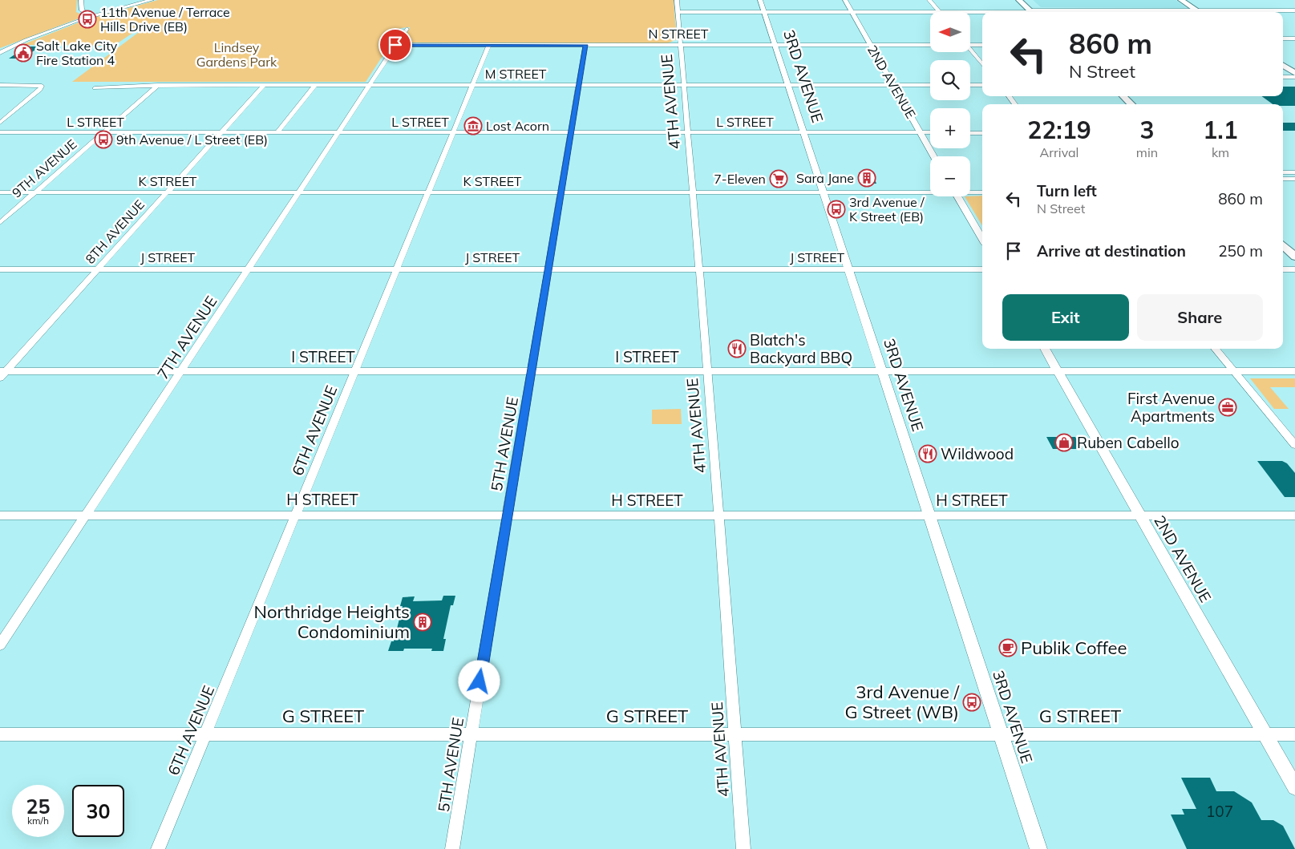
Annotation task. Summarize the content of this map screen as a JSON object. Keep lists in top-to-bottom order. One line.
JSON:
{"streets":{"street":["N STREET","M STREET","3RD AVENUE","2ND AVENUE","4TH AVENUE","L STREET","9TH AVENUE","K STREET","8TH AVENUE","J STREET","7TH AVENUE","I STREET","6TH AVENUE","5TH AVENUE","H STREET","G STREET"]},"crossings":[["N STREET","3RD AVENUE"],["N STREET","2ND AVENUE"],["N STREET","4TH AVENUE"],["N STREET","7TH AVENUE"],["N STREET","6TH AVENUE"],["N STREET","5TH AVENUE"],["M STREET","3RD AVENUE"],["M STREET","2ND AVENUE"],["M STREET","4TH AVENUE"],["M STREET","9TH AVENUE"],["M STREET","8TH AVENUE"],["M STREET","7TH AVENUE"],["M STREET","6TH AVENUE"],["M STREET","5TH AVENUE"],["3RD AVENUE","L STREET"],["3RD AVENUE","K STREET"],["3RD AVENUE","J STREET"],["3RD AVENUE","I STREET"],["3RD AVENUE","H STREET"],["3RD AVENUE","G STREET"],["2ND AVENUE","L STREET"],["2ND AVENUE","I STREET"],["2ND AVENUE","H STREET"],["2ND AVENUE","G STREET"],["4TH AVENUE","L STREET"],["4TH AVENUE","K STREET"],["4TH AVENUE","J STREET"],["4TH AVENUE","I STREET"],["4TH AVENUE","H STREET"],["4TH AVENUE","G STREET"],["L STREET","9TH AVENUE"],["L STREET","8TH AVENUE"],["L STREET","7TH AVENUE"],["L STREET","6TH AVENUE"],["L STREET","5TH AVENUE"],["9TH AVENUE","K STREET"],["K STREET","8TH AVENUE"],["K STREET","7TH AVENUE"],["K STREET","6TH AVENUE"],["K STREET","5TH AVENUE"],["8TH AVENUE","J STREET"],["8TH AVENUE","I STREET"],["J STREET","7TH AVENUE"],["J STREET","6TH AVENUE"],["J STREET","5TH AVENUE"],["7TH AVENUE","I STREET"],["7TH AVENUE","H STREET"],["I STREET","6TH AVENUE"],["I STREET","5TH AVENUE"],["6TH AVENUE","H STREET"],["6TH AVENUE","G STREET"],["5TH AVENUE","H STREET"],["5TH AVENUE","G STREET"]],"parks":["Lindsey Gardens Park"],"places":{"bus stop":["11th Avenue / Terrace Hills Drive (EB)","9th Avenue / L Street (EB)","3rd Avenue / K Street (EB)","3rd Avenue / G Street (WB)"],"public building":["Salt Lake City Fire Station 4"],"museum":["Lost Acorn"],"building":["Sara Jane","Northridge Heights Condominium"],"supermarket":["7-Eleven"],"restaurant":["Blatch's Backyard BBQ","Wildwood"],"office":["First Avenue Apartments"],"shop":["Ruben Cabello"],"cafe":["Publik Coffee"]},"house_numbers":["107"],"north":"left","page":{"map_buttons":["+","−"],"turn":["860 m","N Street"],"eta":["22:19","Arrival","3","min","1.1","km"],"list":[{"name":"Turn left","note":"N Street","value":"860 m"},{"name":"Arrive at destination","value":"250 m"}],"buttons":["Exit","Share"],"speed":"25 km/h","limit":"30"}}
